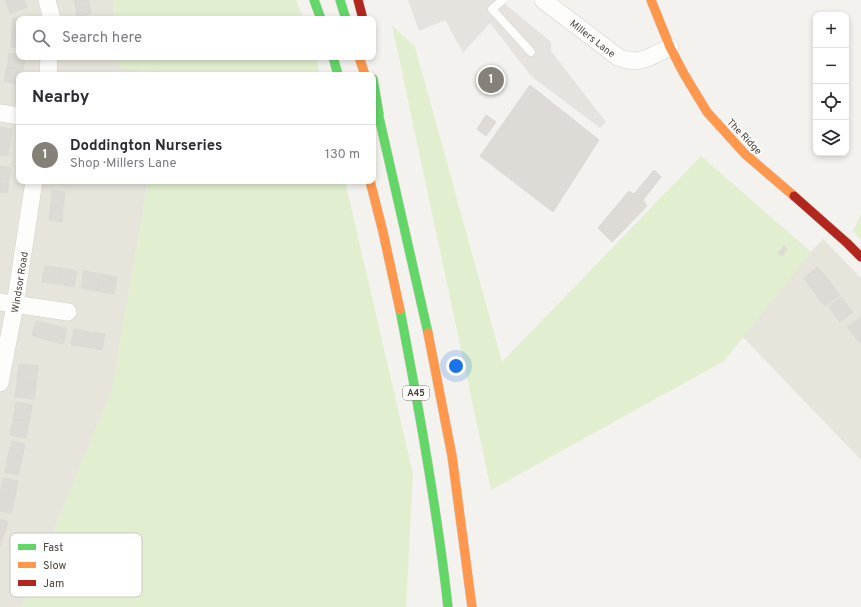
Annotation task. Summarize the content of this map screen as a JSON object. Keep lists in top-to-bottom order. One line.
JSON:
{"streets":{"main road":["The Ridge","A45"],"street":["Millers Lane","Windsor Road"]},"crossings":[["Millers Lane","The Ridge"]],"legend":["Fast","Slow","Jam"],"page":{"map_buttons":["+","−"],"search":"Search here","pins":"1","heading":"Nearby","list":[{"mark":"1","name":"Doddington Nurseries","note":"Shop · Millers Lane","value":"130 m"}]}}
